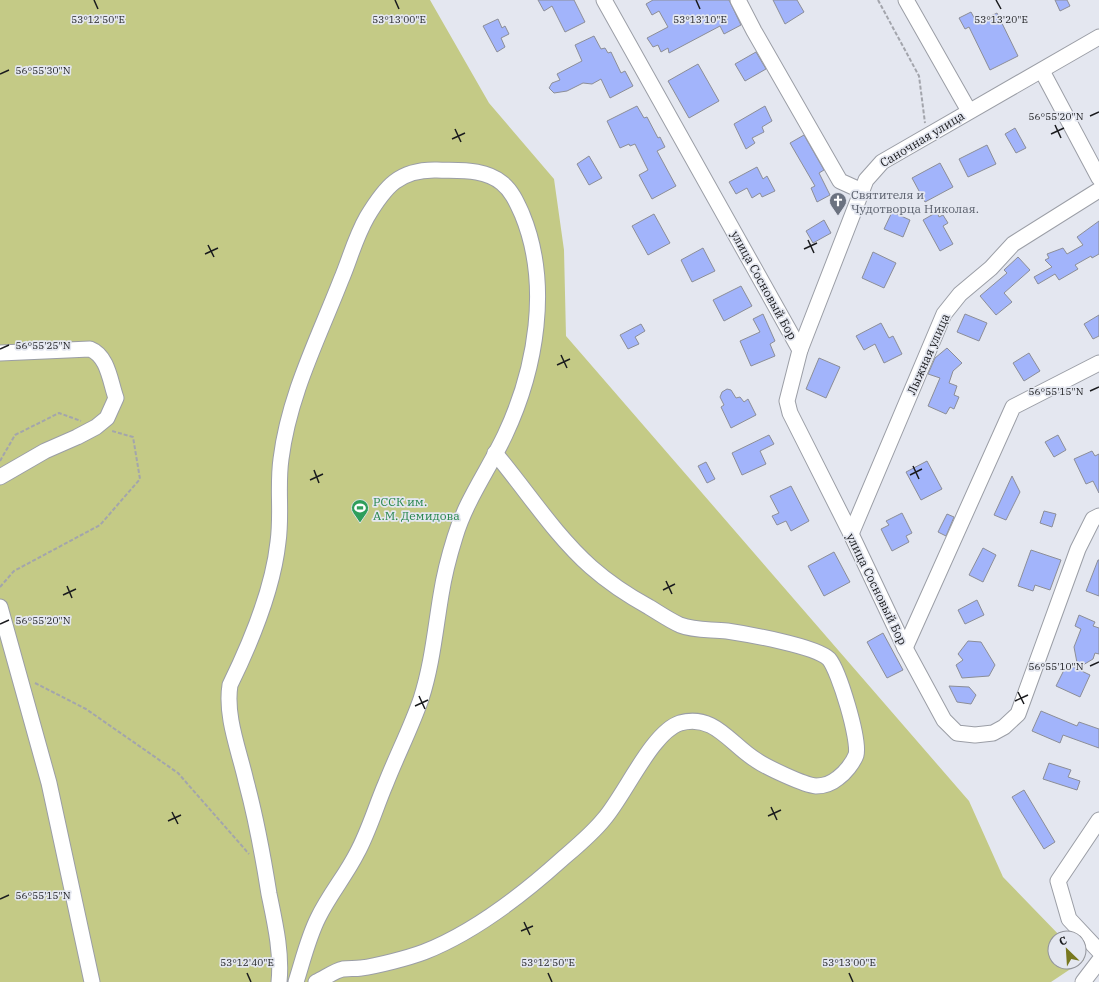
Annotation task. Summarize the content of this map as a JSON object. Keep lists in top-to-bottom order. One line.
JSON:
{"streets":{"street":["Саночная улица","улица Сосновый Бор","Лыжная улица"]},"crossings":[["Саночная улица","улица Сосновый Бор"],["улица Сосновый Бор","Лыжная улица"]],"places":{"church":["Святителя и Чудотворца Николая."],"sports":["РССК им. А.М. Демидова"]},"north":"top left","coordinates":["53°12'50\"E","53°13'00\"E","53°13'20\"E","53°13'10\"E","56°55'30\"N","56°55'20\"N","56°55'25\"N","56°55'15\"N","56°55'10\"N","53°12'40\"E"]}
